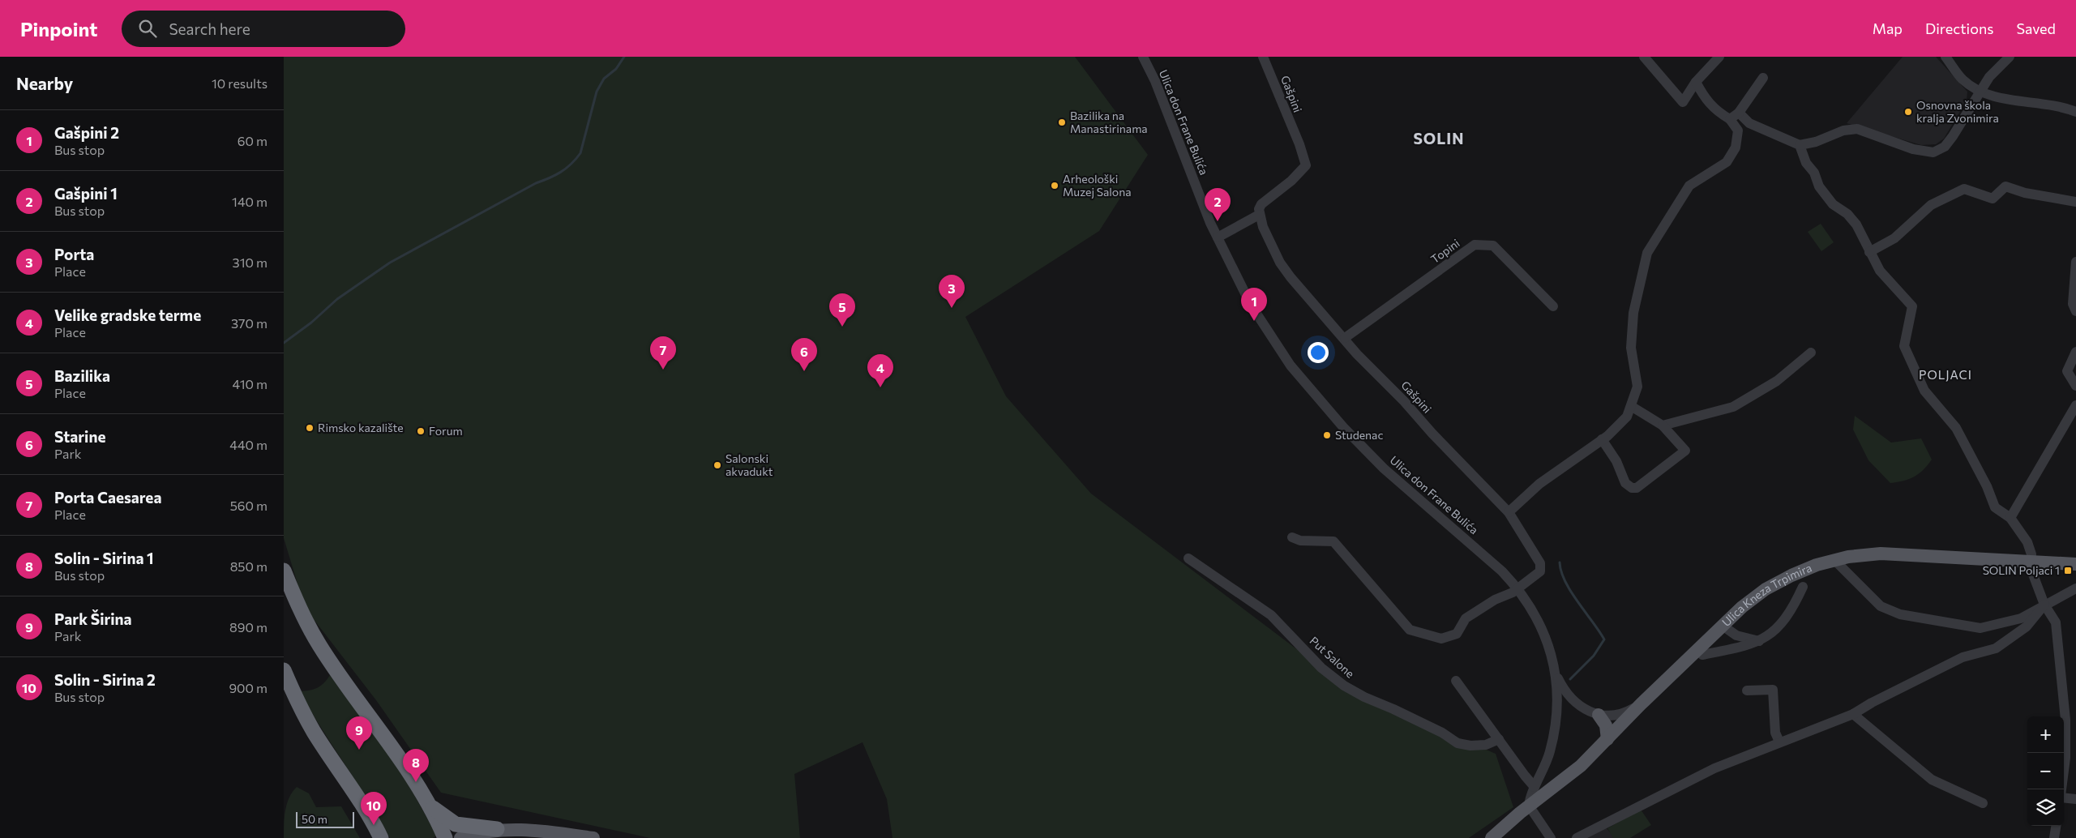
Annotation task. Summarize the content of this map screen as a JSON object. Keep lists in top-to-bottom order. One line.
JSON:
{"streets":{"main road":["Ulica Kneza Trpimira"],"street":["Gašpini","Ulica don Frane Bulića","Topini","Put Salone"]},"crossings":[["Gašpini","Ulica don Frane Bulića"],["Gašpini","Topini"],["Ulica don Frane Bulića","Ulica Kneza Trpimira"]],"districts":["SOLIN","POLJACI"],"places":{"other":["Osnovna škola kralja Zvonimira","Bazilika na Manastirinama","Arheološki Muzej Salona","Rimsko kazalište","Forum","Studenac","Salonski akvadukt"],"transit":["SOLIN Poljaci 1"]},"scale_bar":"50 m","page":{"header":"Pinpoint","search":"Search here","nav":["Map","Directions","Saved"],"heading":["Nearby","10 results"],"list":[{"mark":"1","name":"Gašpini 2","note":"Bus stop","value":"60 m"},{"mark":"2","name":"Gašpini 1","note":"Bus stop","value":"140 m"},{"mark":"3","name":"Porta","note":"Place","value":"310 m"},{"mark":"4","name":"Velike gradske terme","note":"Place","value":"370 m"},{"mark":"5","name":"Bazilika","note":"Place","value":"410 m"},{"mark":"6","name":"Starine","note":"Park","value":"440 m"},{"mark":"7","name":"Porta Caesarea","note":"Place","value":"560 m"},{"mark":"8","name":"Solin - Sirina 1","note":"Bus stop","value":"850 m"},{"mark":"9","name":"Park Širina","note":"Park","value":"890 m"},{"mark":"10","name":"Solin - Sirina 2","note":"Bus stop","value":"900 m"}],"pins":["2","3","1","5","7","6","4","9","8","10"],"map_buttons":["+","−"],"scale":"50 m"}}
